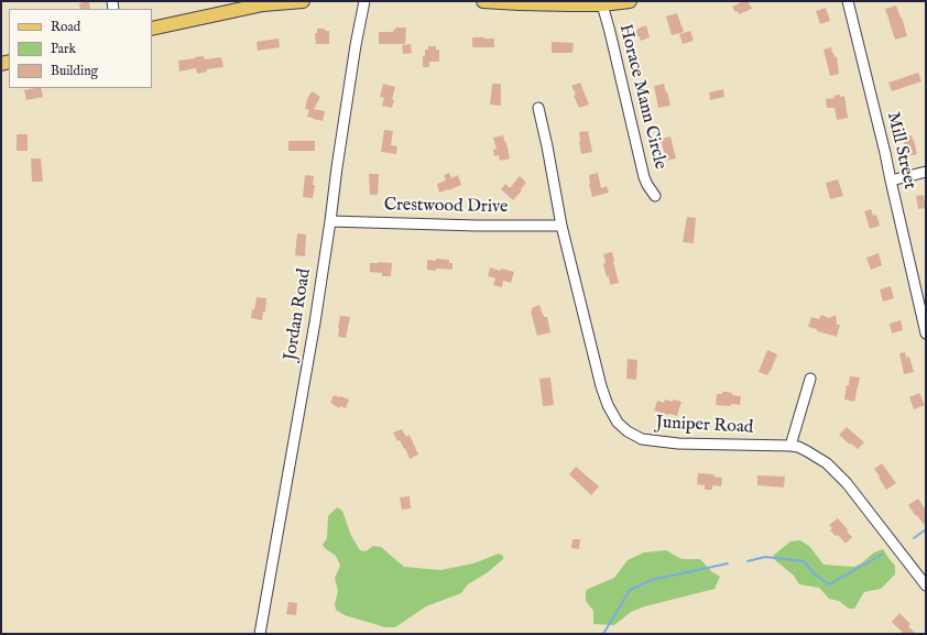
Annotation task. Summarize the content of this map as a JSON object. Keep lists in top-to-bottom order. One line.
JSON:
{"streets":{"street":["Horace Mann Circle","Mill Street","Crestwood Drive","Jordan Road","Juniper Road"]},"crossings":[["Crestwood Drive","Jordan Road"],["Crestwood Drive","Juniper Road"]],"legend":["Road","Park","Building"]}
